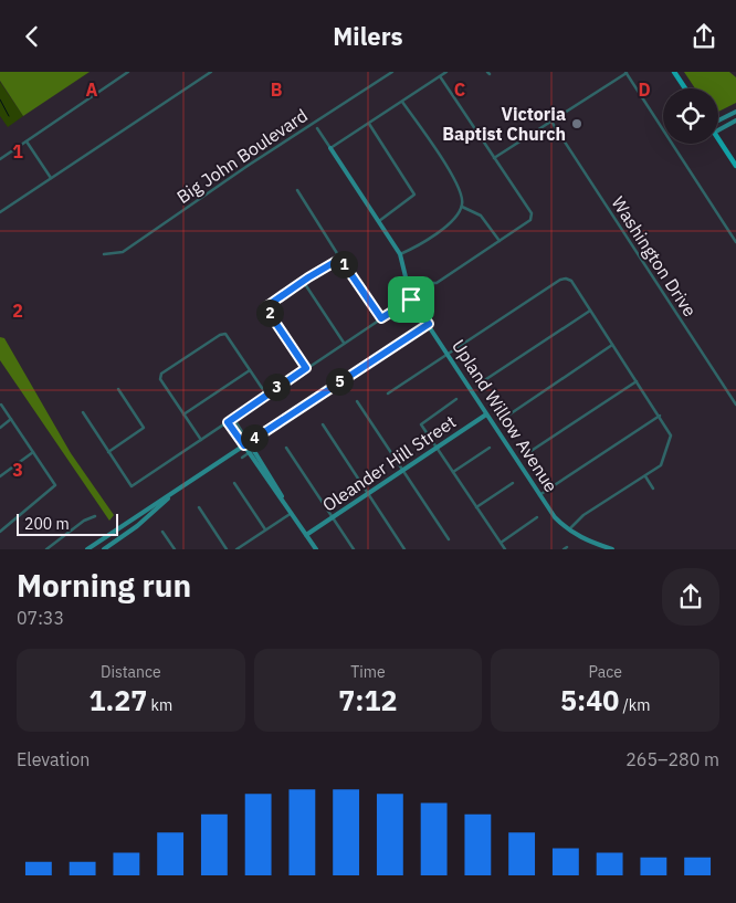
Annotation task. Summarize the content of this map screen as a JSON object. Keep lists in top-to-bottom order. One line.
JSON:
{"streets":{"street":["Big John Boulevard","Washington Drive","Upland Willow Avenue","Oleander Hill Street"]},"crossings":[["Upland Willow Avenue","Oleander Hill Street"]],"places":["Victoria Baptist Church"],"scale_bar":"200 m","page":{"header":"Milers","pins":["1","2","5","3","4"],"scale":"200 m","heading":["Morning run","07:33"],"stats":[["Distance","1.27 km"],["Time","7:12"],["Pace","5:40 /km"]],"chart":["Elevation","265–280 m"]},"grid":{"columns":["A","B","C","D"],"rows":["1","2","3"]}}
